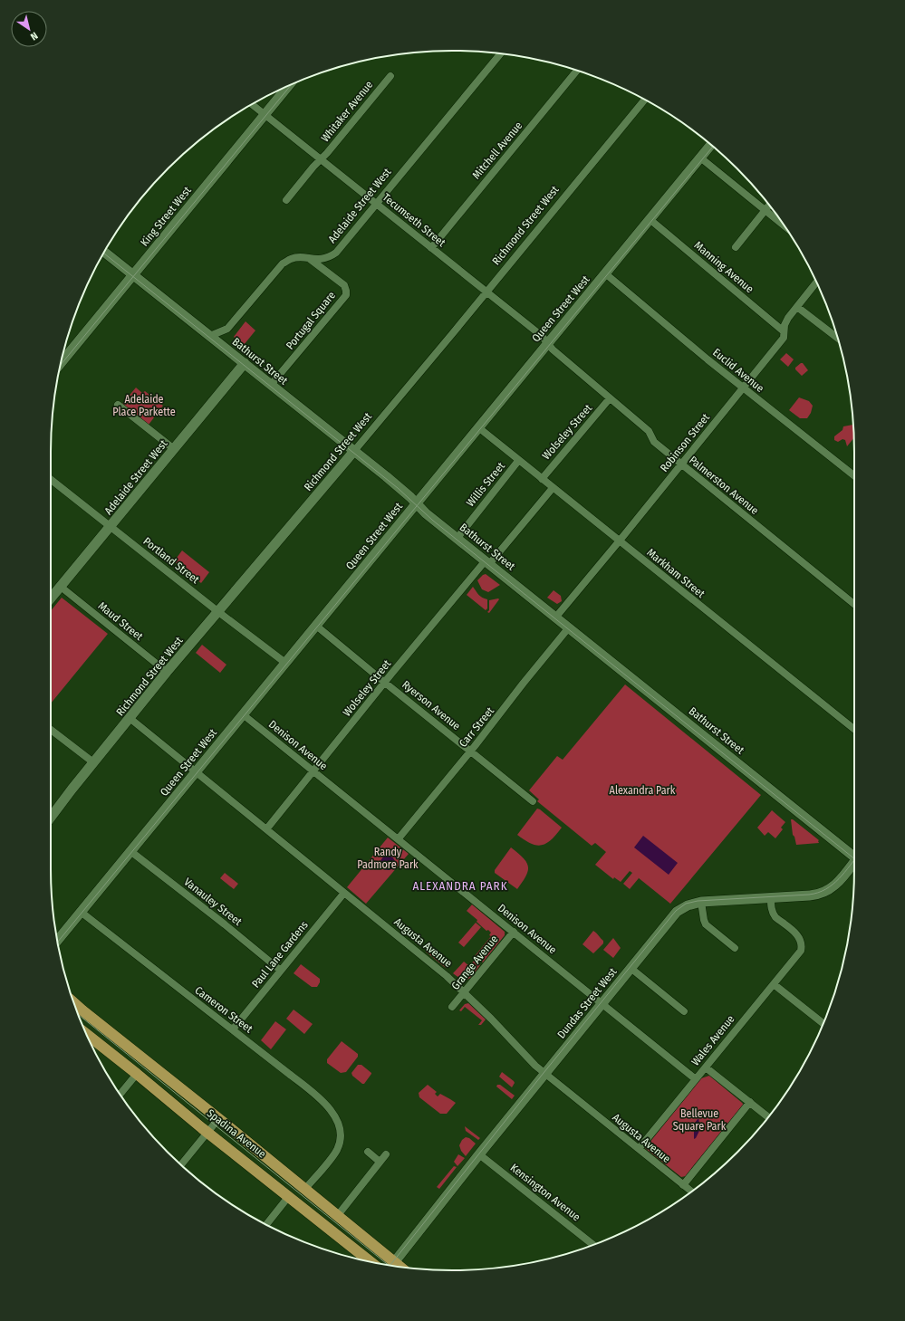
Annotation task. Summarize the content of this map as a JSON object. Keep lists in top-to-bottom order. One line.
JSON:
{"streets":{"main road":["Adelaide Street West","King Street West","Richmond Street West","Queen Street West","Bathurst Street","Dundas Street West","Spadina Avenue"],"street":["Whitaker Avenue","Mitchell Avenue","Tecumseth Street","Manning Avenue","Portugal Square","Euclid Avenue","Wolseley Street","Robinson Street","Willis Street","Palmerston Avenue","Portland Street","Markham Street","Maud Street","Ryerson Avenue","Carr Street","Denison Avenue","Vanauley Street","Augusta Avenue","Paul Lane Gardens","Grange Avenue","Cameron Street","Wales Avenue","Kensington Avenue"]},"crossings":[["Whitaker Avenue","Tecumseth Street"],["Mitchell Avenue","Tecumseth Street"],["Adelaide Street West","Tecumseth Street"],["Adelaide Street West","Portugal Square"],["Adelaide Street West","Bathurst Street"],["Adelaide Street West","Portland Street"],["Adelaide Street West","Maud Street"],["King Street West","Tecumseth Street"],["King Street West","Bathurst Street"],["Tecumseth Street","Richmond Street West"],["Tecumseth Street","Queen Street West"],["Tecumseth Street","Palmerston Avenue"],["Richmond Street West","Bathurst Street"],["Richmond Street West","Portland Street"],["Richmond Street West","Maud Street"],["Richmond Street West","Augusta Avenue"],["Manning Avenue","Queen Street West"],["Manning Avenue","Robinson Street"],["Queen Street West","Bathurst Street"],["Queen Street West","Euclid Avenue"],["Queen Street West","Palmerston Avenue"],["Queen Street West","Portland Street"],["Queen Street West","Markham Street"],["Queen Street West","Ryerson Avenue"],["Queen Street West","Denison Avenue"],["Queen Street West","Vanauley Street"],["Queen Street West","Augusta Avenue"],["Queen Street West","Cameron Street"],["Portugal Square","Bathurst Street"],["Bathurst Street","Wolseley Street"],["Bathurst Street","Robinson Street"],["Bathurst Street","Willis Street"],["Bathurst Street","Carr Street"],["Euclid Avenue","Robinson Street"],["Wolseley Street","Palmerston Avenue"],["Wolseley Street","Markham Street"],["Wolseley Street","Ryerson Avenue"],["Wolseley Street","Denison Avenue"],["Wolseley Street","Augusta Avenue"],["Robinson Street","Palmerston Avenue"],["Robinson Street","Markham Street"],["Willis Street","Markham Street"],["Ryerson Avenue","Carr Street"],["Carr Street","Denison Avenue"],["Denison Avenue","Grange Avenue"],["Denison Avenue","Dundas Street West"],["Denison Avenue","Wales Avenue"],["Vanauley Street","Paul Lane Gardens"],["Augusta Avenue","Paul Lane Gardens"],["Augusta Avenue","Grange Avenue"],["Augusta Avenue","Dundas Street West"],["Augusta Avenue","Wales Avenue"],["Paul Lane Gardens","Cameron Street"],["Dundas Street West","Wales Avenue"],["Dundas Street West","Kensington Avenue"],["Cameron Street","Spadina Avenue"]],"districts":["ALEXANDRA PARK"],"parks":["Adelaide Place Parkette","Alexandra Park","Randy Padmore Park","Bellevue Square Park"],"north":"bottom right"}
